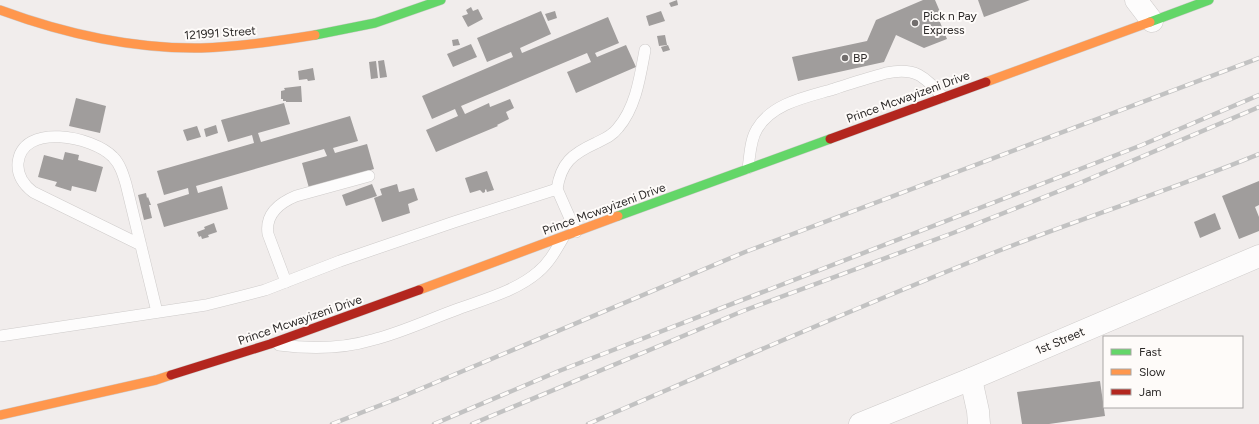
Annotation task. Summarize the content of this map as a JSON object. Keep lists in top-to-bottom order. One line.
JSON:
{"streets":{"street":["121991 Street","Prince Mcwayizeni Drive","1st Street"]},"places":["Pick n Pay Express","BP"],"legend":["Fast","Slow","Jam"]}
